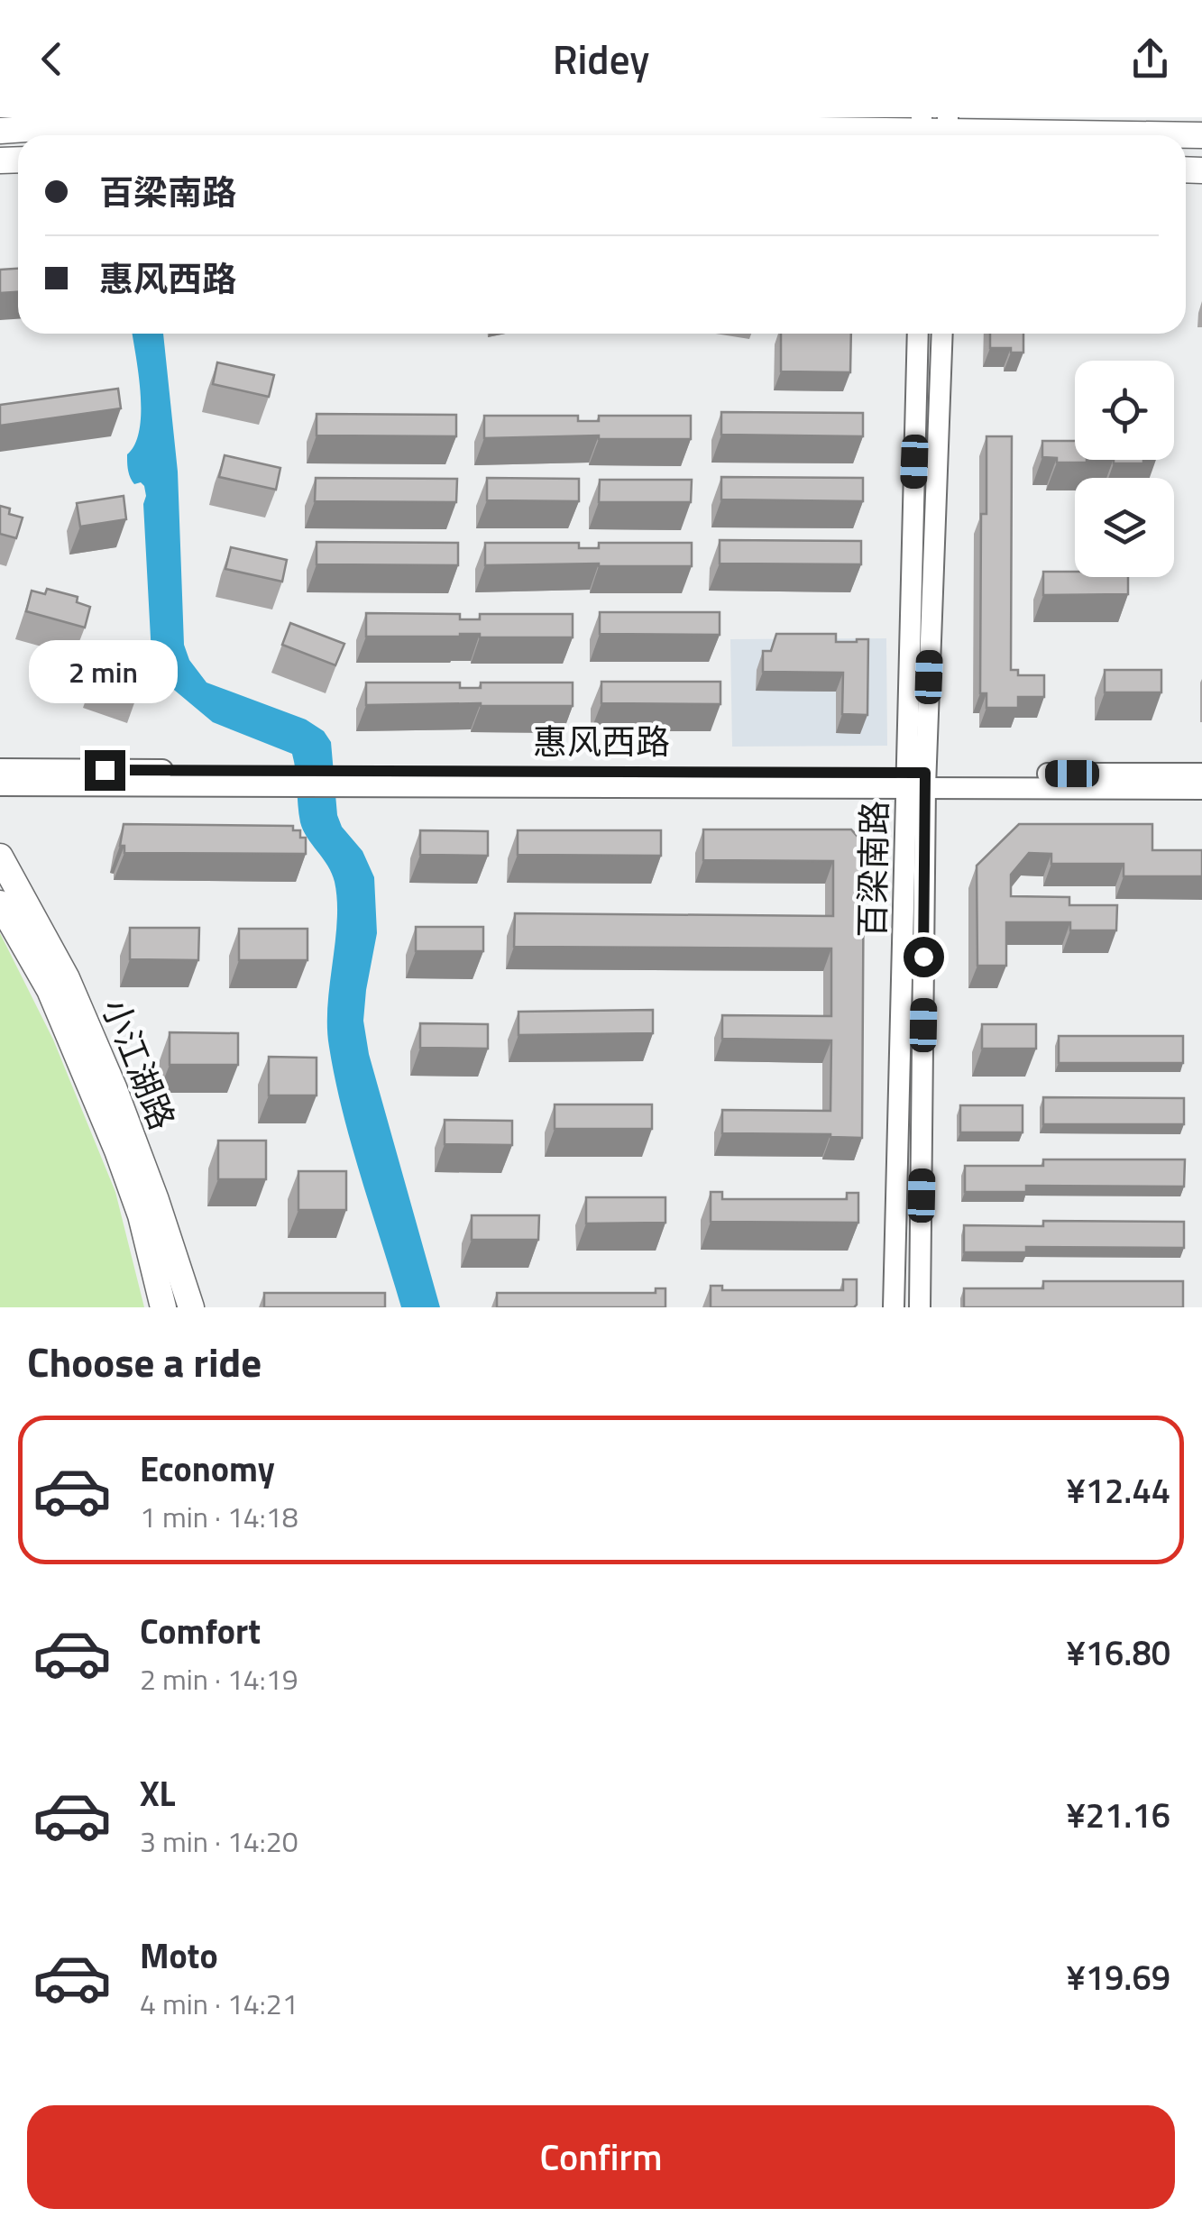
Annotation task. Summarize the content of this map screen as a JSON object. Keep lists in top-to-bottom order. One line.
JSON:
{"streets":{"main road":["小江湖路"],"street":["惠风西路","百梁南路"]},"crossings":[["惠风西路","百梁南路"]],"page":{"header":"Ridey","banner":["百梁南路","惠风西路"],"bubble":"2 min","heading":"Choose a ride","list":[{"name":"Economy","note":"1 min · 14:18","value":"¥12.44"},{"name":"Comfort","note":"2 min · 14:19","value":"¥16.80"},{"name":"XL","note":"3 min · 14:20","value":"¥21.16"},{"name":"Moto","note":"4 min · 14:21","value":"¥19.69"}],"buttons":"Confirm"}}
